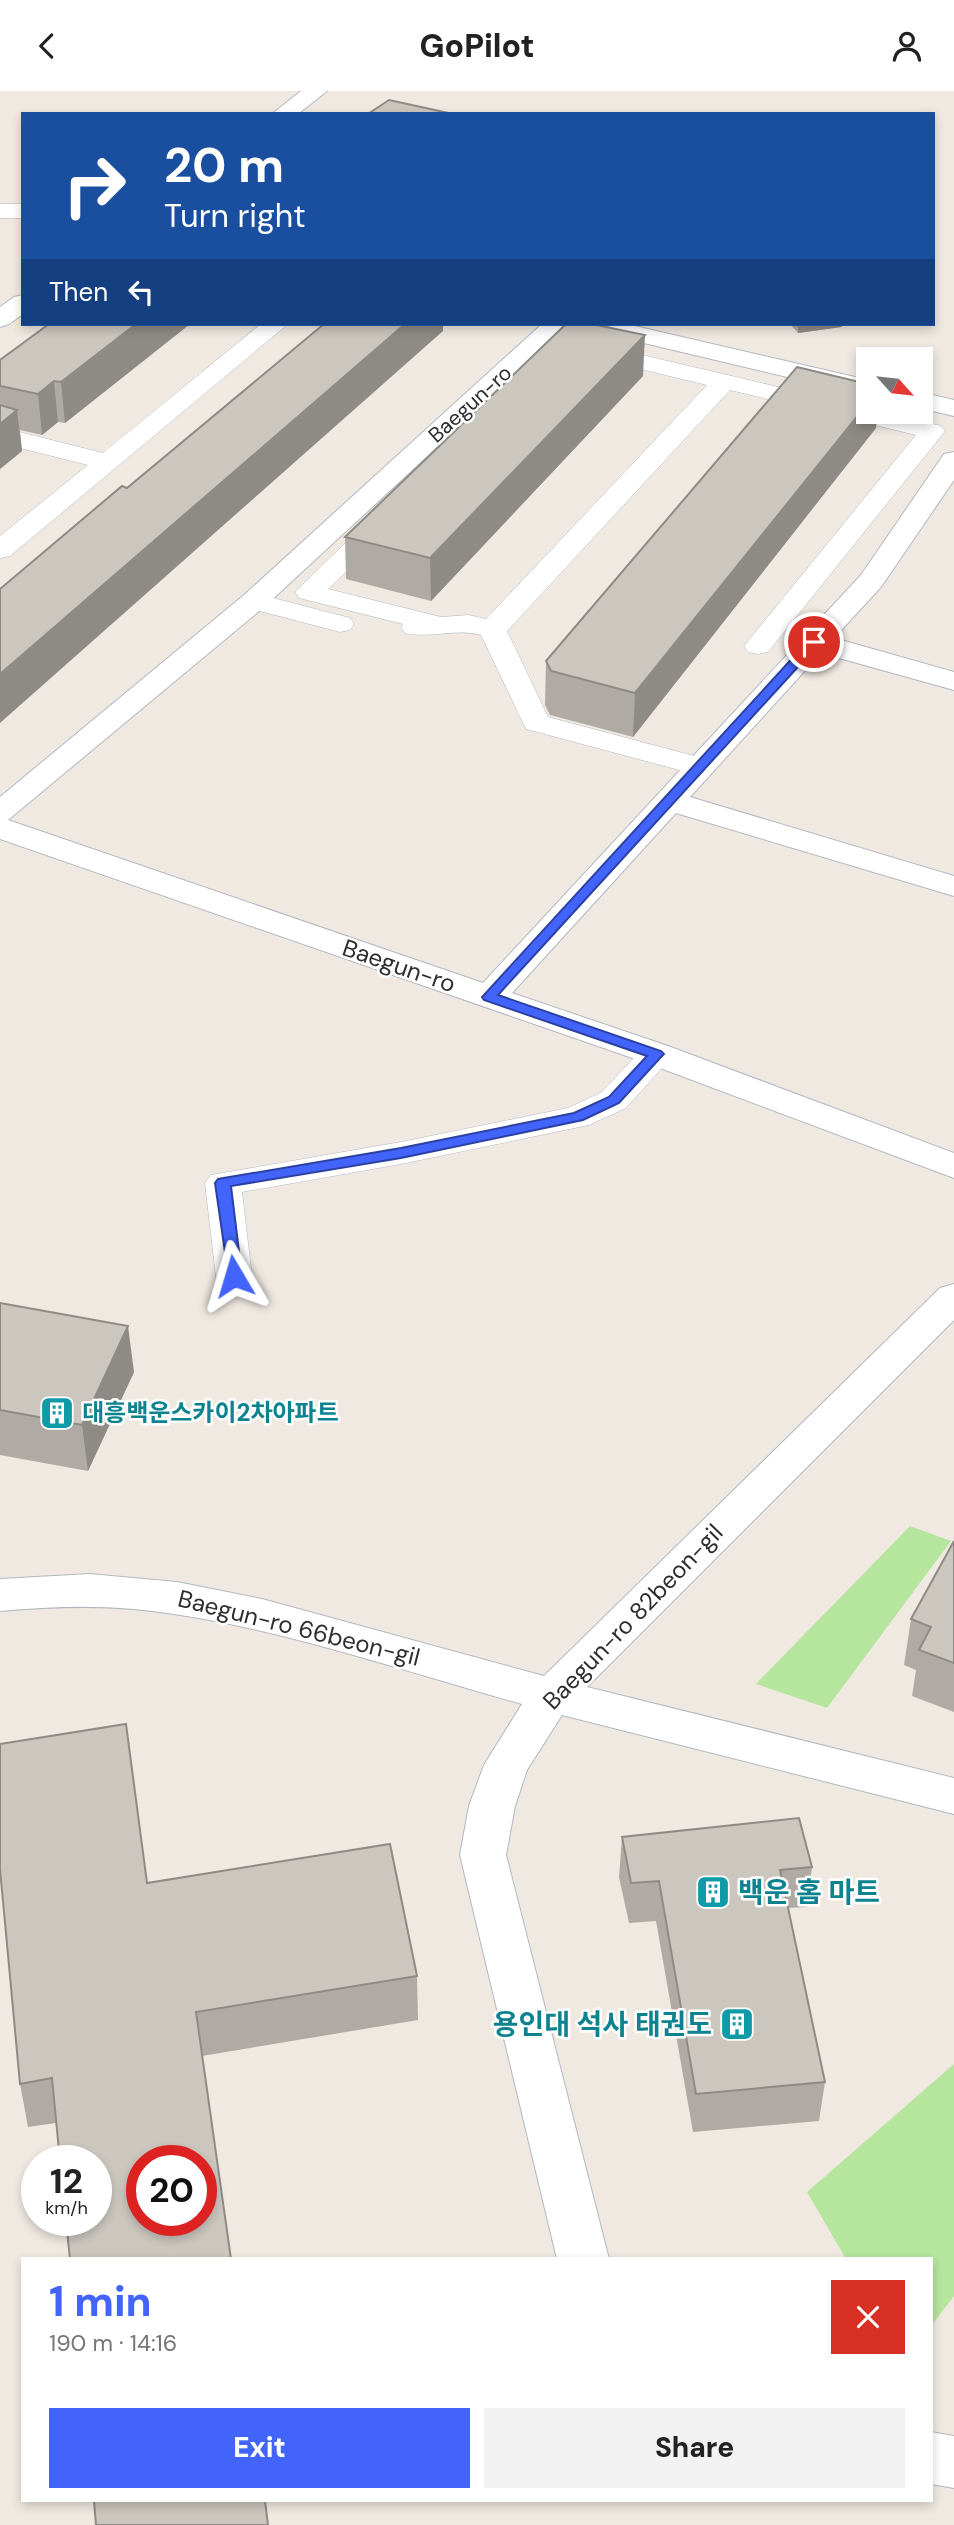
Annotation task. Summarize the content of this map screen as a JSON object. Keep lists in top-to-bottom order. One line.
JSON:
{"streets":{"street":["Baegun-ro","Baegun-ro 82beon-gil","Baegun-ro 66beon-gil"]},"crossings":[["Baegun-ro 82beon-gil","Baegun-ro 66beon-gil"]],"places":{"building":["대흥백운스카이2차아파트","백운 홈 마트","용인대 석사 태권도"]},"north":"bottom right","page":{"header":"GoPilot","turn":["20 m","Turn right"],"then":"Then","speed":"12 km/h","limit":"20","heading":["1 min","190 m · 14:16"],"buttons":["Exit","Share"]}}
